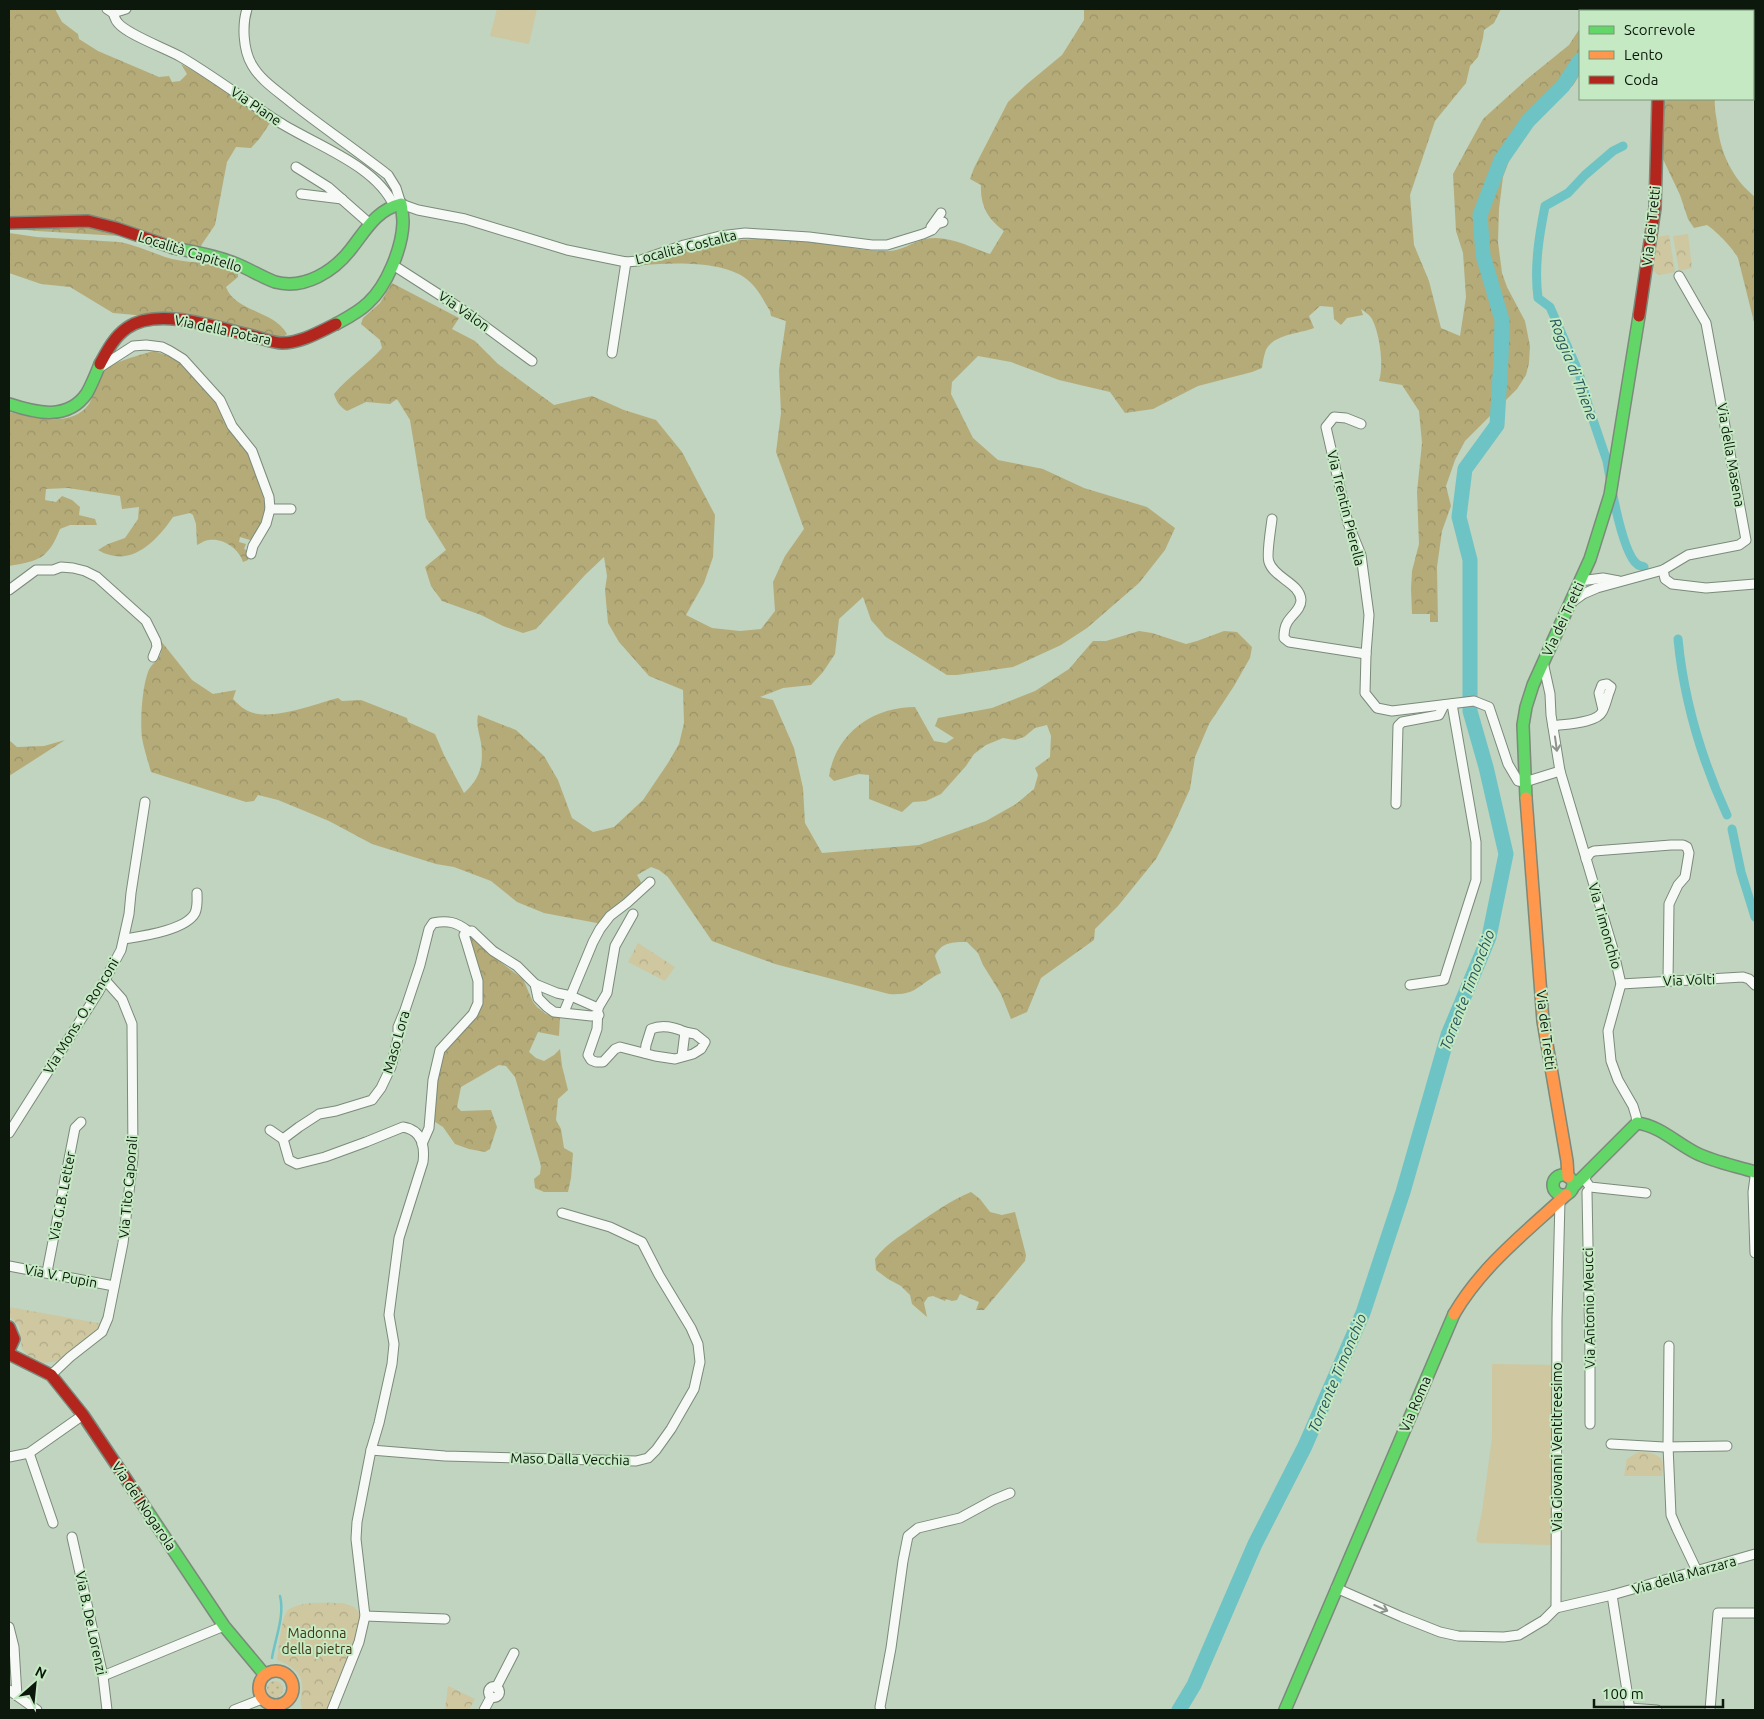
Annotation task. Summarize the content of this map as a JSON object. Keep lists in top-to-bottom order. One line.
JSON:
{"streets":{"street":["Via Piane","Via dei Tretti","Località Costalta","Località Capitello","Via Valon","Via della Potara","Via della Masena","Via Trentin Pierella","Via Timonchio","Via Volti","Via Mons. O. Ronconi","Maso Lora","Via Tito Caporali","Via G.B. Letter","Via V. Pupin","Via Antonio Meucci","Via Roma","Via Giovanni Ventitreesimo","Maso Dalla Vecchia","Via dei Nogarola","Via della Marzara","Via B. De Lorenzi"]},"crossings":[["Via Piane","Località Costalta"],["Via Piane","Località Capitello"],["Via Piane","Via Valon"],["Via Piane","Via della Potara"],["Via dei Tretti","Via della Masena"],["Via dei Tretti","Via Trentin Pierella"],["Via dei Tretti","Via Timonchio"],["Via dei Tretti","Via Roma"],["Via dei Tretti","Via Giovanni Ventitreesimo"],["Località Costalta","Località Capitello"],["Via Valon","Via della Potara"],["Via Timonchio","Via Volti"],["Via Timonchio","Via Roma"],["Via Mons. O. Ronconi","Via Tito Caporali"],["Via Tito Caporali","Via V. Pupin"],["Via Tito Caporali","Via dei Nogarola"],["Via G.B. Letter","Via V. Pupin"],["Via Roma","Via Giovanni Ventitreesimo"]],"water":["Roggia di Thiene","Torrente Timonchio"],"parks":["Madonna della pietra"],"legend":["Scorrevole","Lento","Coda"],"scale_bar":"100 m","north":"top right"}
